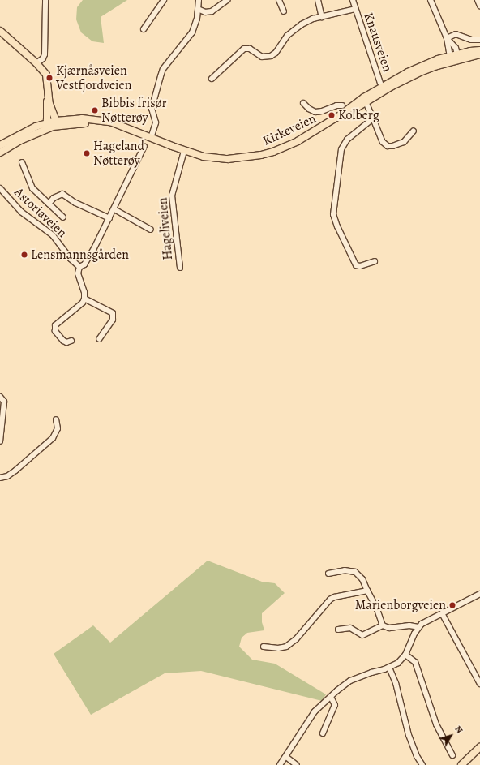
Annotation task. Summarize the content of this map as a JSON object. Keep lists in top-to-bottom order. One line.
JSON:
{"streets":{"main road":["Kirkeveien"],"street":["Knausveien","Astoriaveien","Hageliveien"]},"crossings":[["Kirkeveien","Hageliveien"]],"places":["Kjærnåsveien Vestfjordveien","Bibbis frisør Nøtterøy","Kolberg","Hageland Nøtterøy","Lensmannsgården","Marienborgveien"],"north":"top right"}
